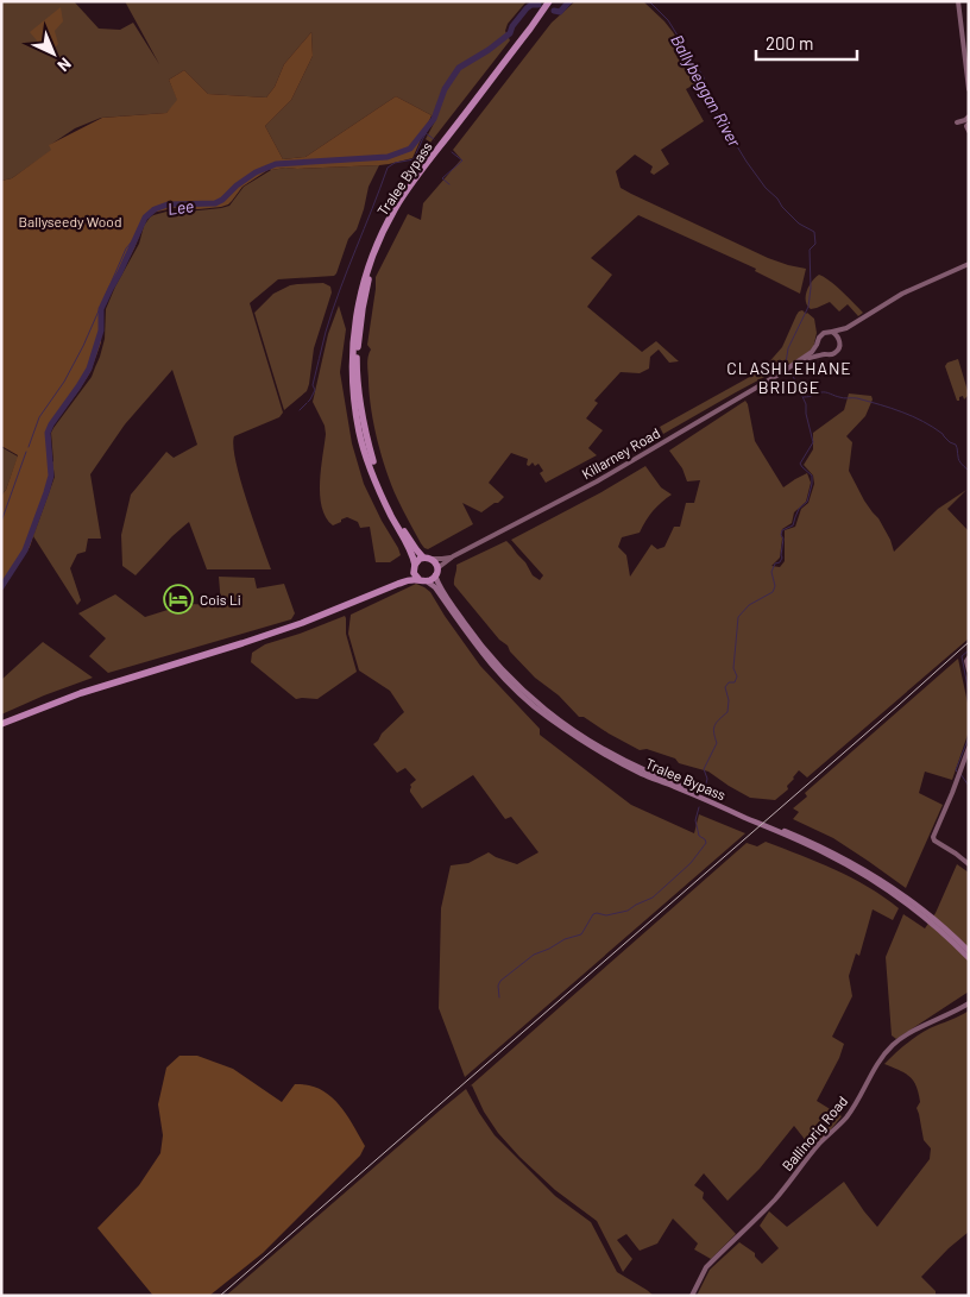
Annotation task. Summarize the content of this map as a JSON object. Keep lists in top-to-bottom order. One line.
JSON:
{"streets":{"highway":["Tralee Bypass"],"main road":["Killarney Road","Ballinorig Road"]},"crossings":[["Tralee Bypass","Killarney Road"]],"districts":["CLASHLEHANE BRIDGE"],"water":["Ballybeggan River","Lee"],"parks":["Ballyseedy Wood"],"places":{"hotel":["Cois Li"]},"scale_bar":"200 m","north":"bottom right"}
